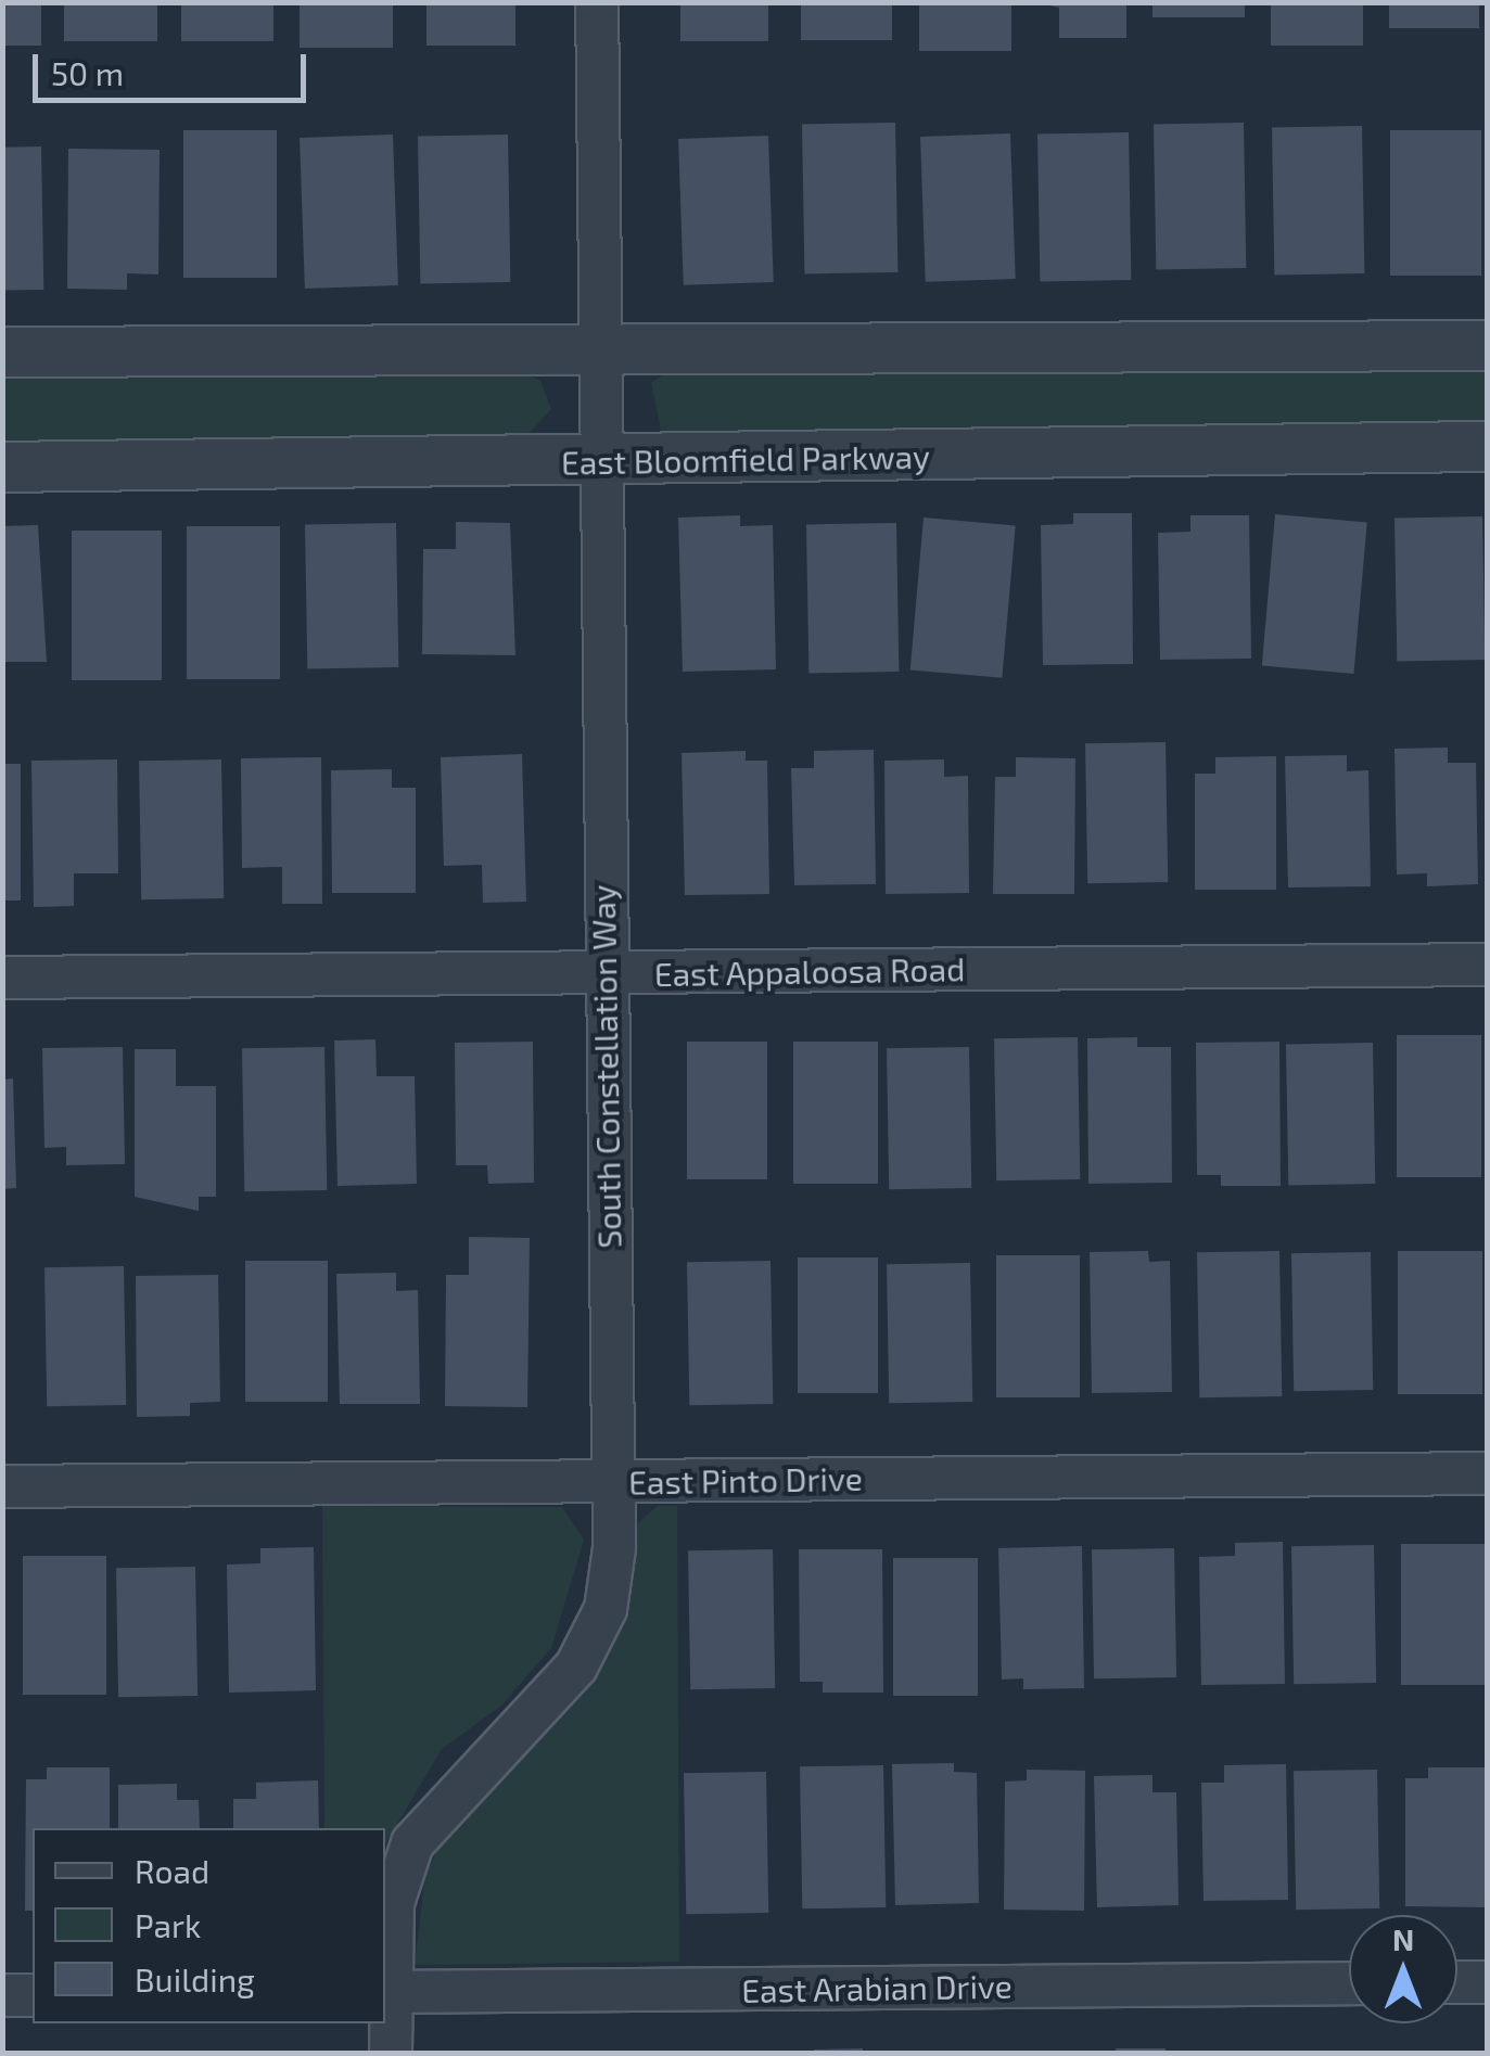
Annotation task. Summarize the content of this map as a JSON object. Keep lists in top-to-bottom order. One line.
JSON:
{"streets":{"street":["East Bloomfield Parkway","East Appaloosa Road","South Constellation Way","East Pinto Drive","East Arabian Drive"]},"crossings":[["East Bloomfield Parkway","South Constellation Way"],["East Appaloosa Road","South Constellation Way"],["South Constellation Way","East Pinto Drive"],["South Constellation Way","East Arabian Drive"]],"legend":["Road","Park","Building"],"scale_bar":"50 m","north":"top"}
